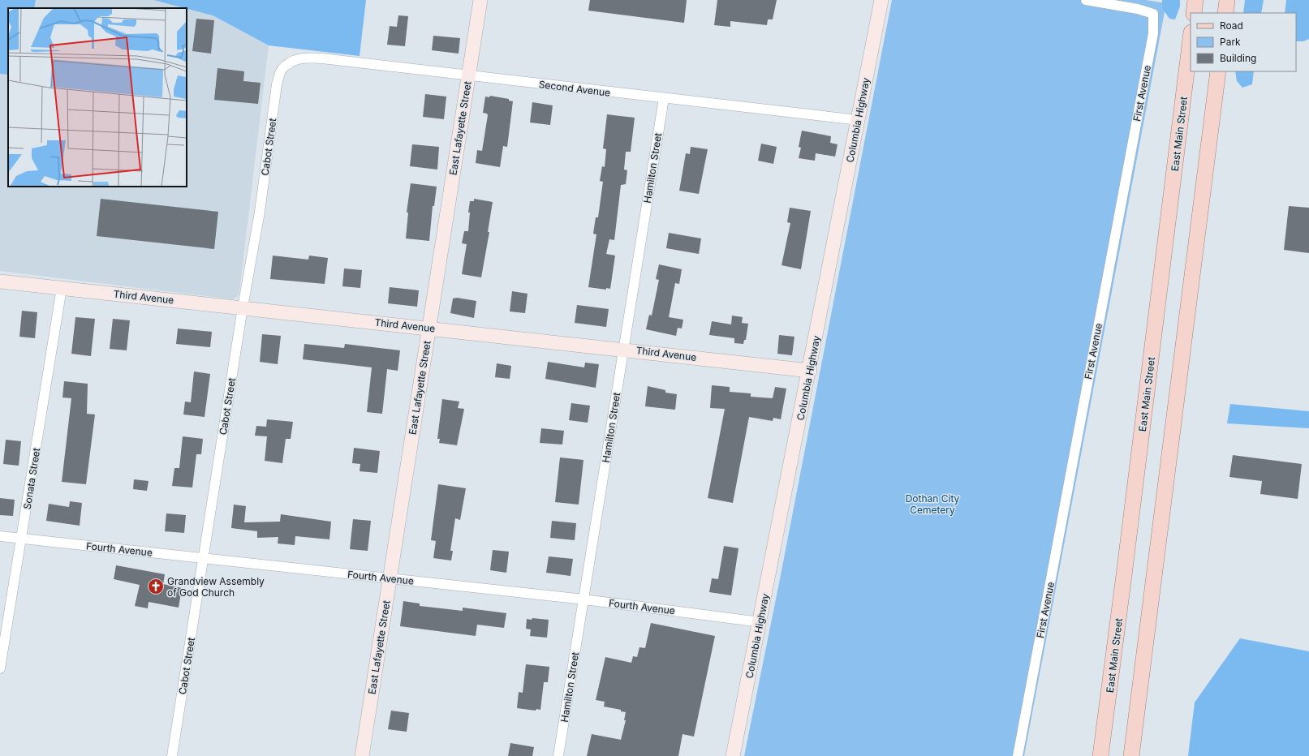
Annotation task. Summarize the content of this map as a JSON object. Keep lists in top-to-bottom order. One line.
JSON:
{"streets":{"main road":["East Main Street"],"street":["Second Avenue","First Avenue","Columbia Highway","East Lafayette Street","Cabot Street","Hamilton Street","Third Avenue","Sonata Street","Fourth Avenue"]},"crossings":[["Second Avenue","Columbia Highway"],["Second Avenue","East Lafayette Street"],["Second Avenue","Cabot Street"],["Second Avenue","Hamilton Street"],["Columbia Highway","Third Avenue"],["Columbia Highway","Fourth Avenue"],["East Lafayette Street","Third Avenue"],["East Lafayette Street","Fourth Avenue"],["Cabot Street","Third Avenue"],["Cabot Street","Fourth Avenue"],["Hamilton Street","Third Avenue"],["Hamilton Street","Fourth Avenue"],["Third Avenue","Sonata Street"],["Sonata Street","Fourth Avenue"]],"parks":["Dothan City Cemetery"],"places":{"church":["Grandview Assembly of God Church"]},"legend":["Road","Park","Building"]}
